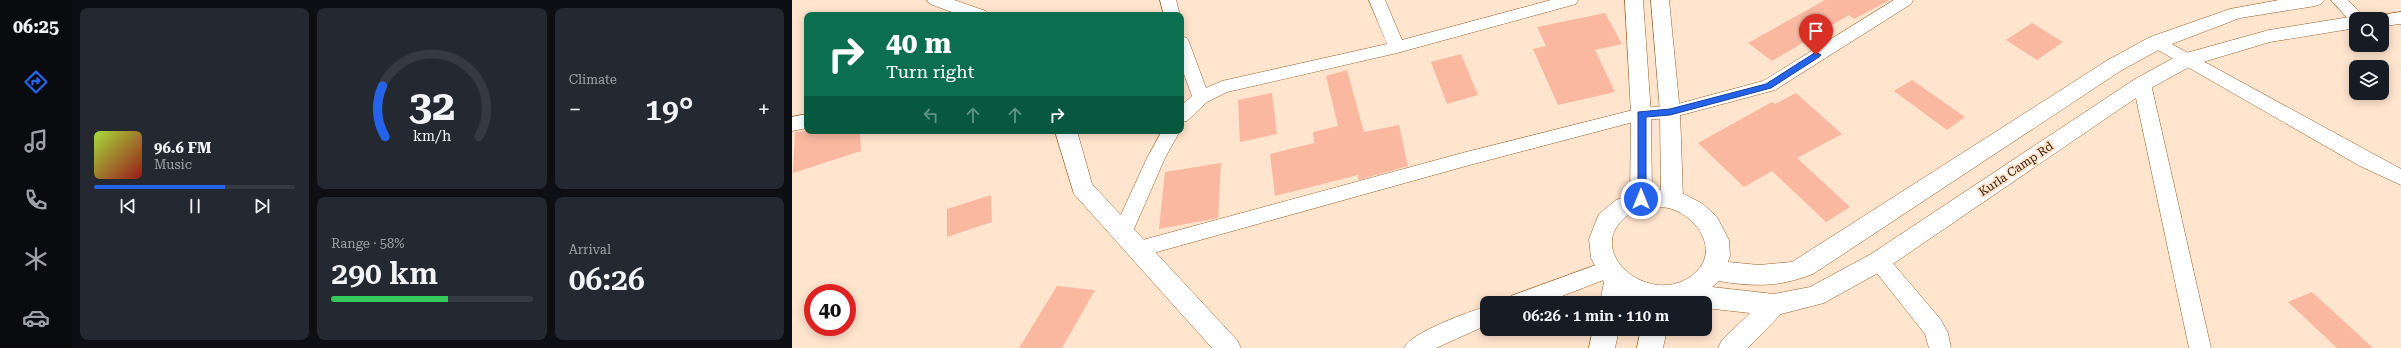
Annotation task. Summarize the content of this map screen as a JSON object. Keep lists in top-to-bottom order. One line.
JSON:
{"streets":{"main road":["Kurla Camp Rd"]},"page":{"tabs":"06:25","tile":["Climate",["Range · 58%","290 km"],["Arrival","06:26"]],"turn":["40 m","Turn right"],"heat":["−","19°","+"],"song":["96.6 FM","Music"],"limit":"40","trip":"06:26 · 1 min · 110 m","gauge":["32","km/h"]}}
